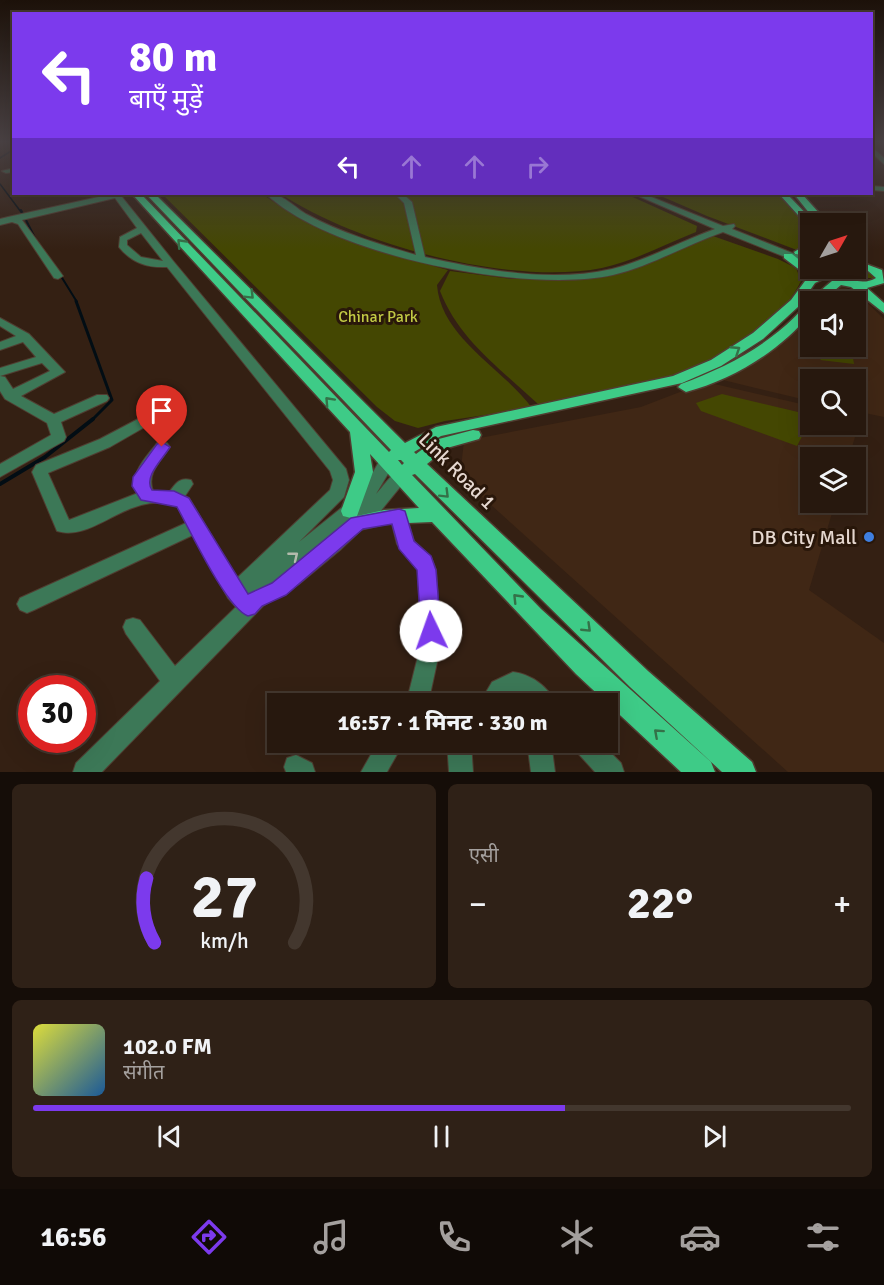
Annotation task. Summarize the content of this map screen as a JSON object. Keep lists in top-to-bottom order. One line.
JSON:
{"streets":{"main road":["Link Road 1"]},"parks":["Chinar Park"],"places":["DB City Mall"],"north":"top right","page":{"turn":["80 m","बाएँ मुड़ें"],"limit":"30","trip":"16:57 · 1 मिनट · 330 m","tile":"एसी","heat":["−","22°","+"],"song":["102.0 FM","संगीत"],"tabs":"16:56","gauge":["27","km/h"]}}
